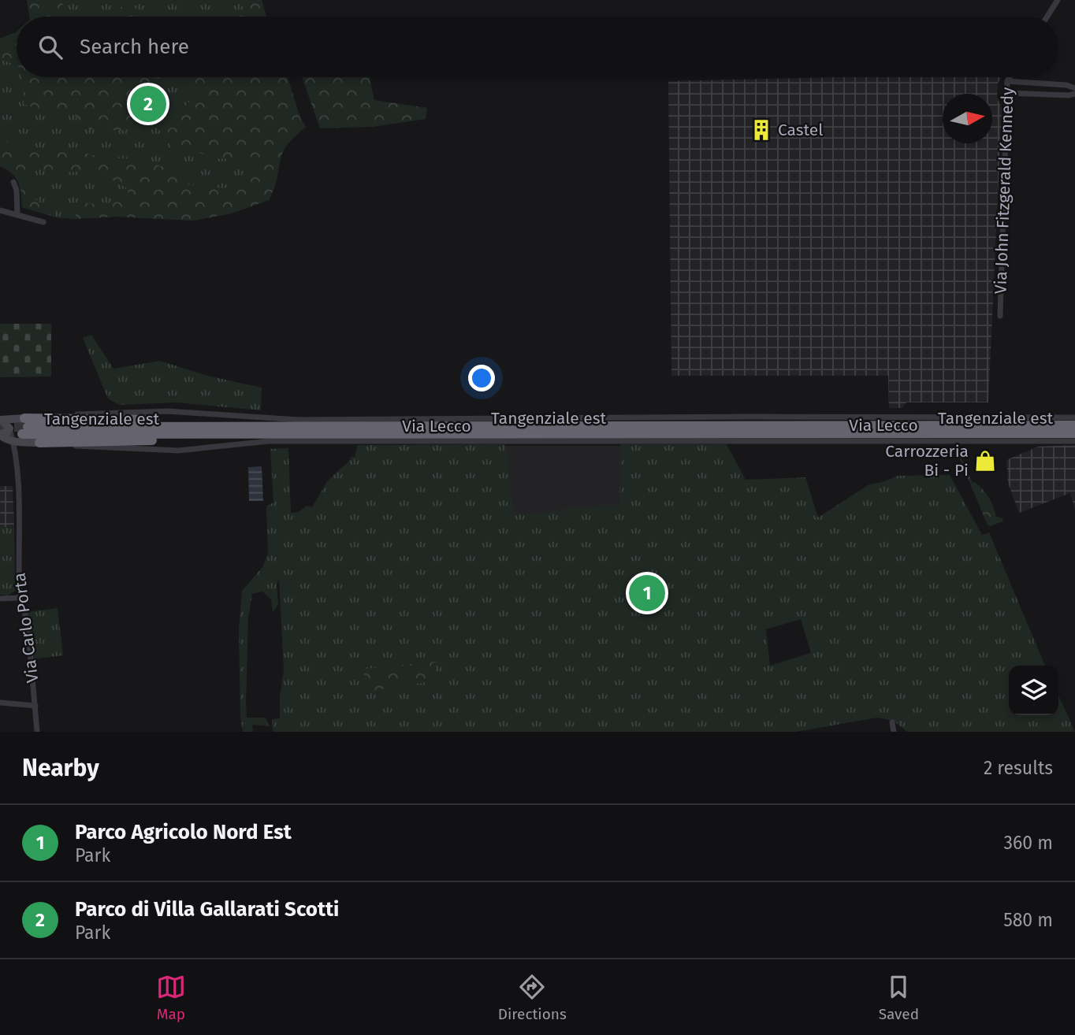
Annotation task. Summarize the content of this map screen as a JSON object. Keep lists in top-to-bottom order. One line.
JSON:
{"streets":{"highway":["Tangenziale est"],"street":["Via John Fitzgerald Kennedy","Via Lecco","Via Carlo Porta"]},"crossings":[["Tangenziale est","Via Lecco"],["Via Lecco","Via Carlo Porta"]],"places":{"building":["Castel"],"shop":["Carrozzeria Bi - Pi"]},"north":"right","page":{"search":"Search here","pins":["2","1"],"heading":["Nearby","2 results"],"list":[{"mark":"1","name":"Parco Agricolo Nord Est","note":"Park","value":"360 m"},{"mark":"2","name":"Parco di Villa Gallarati Scotti","note":"Park","value":"580 m"}],"nav":["Map","Directions","Saved"]}}
